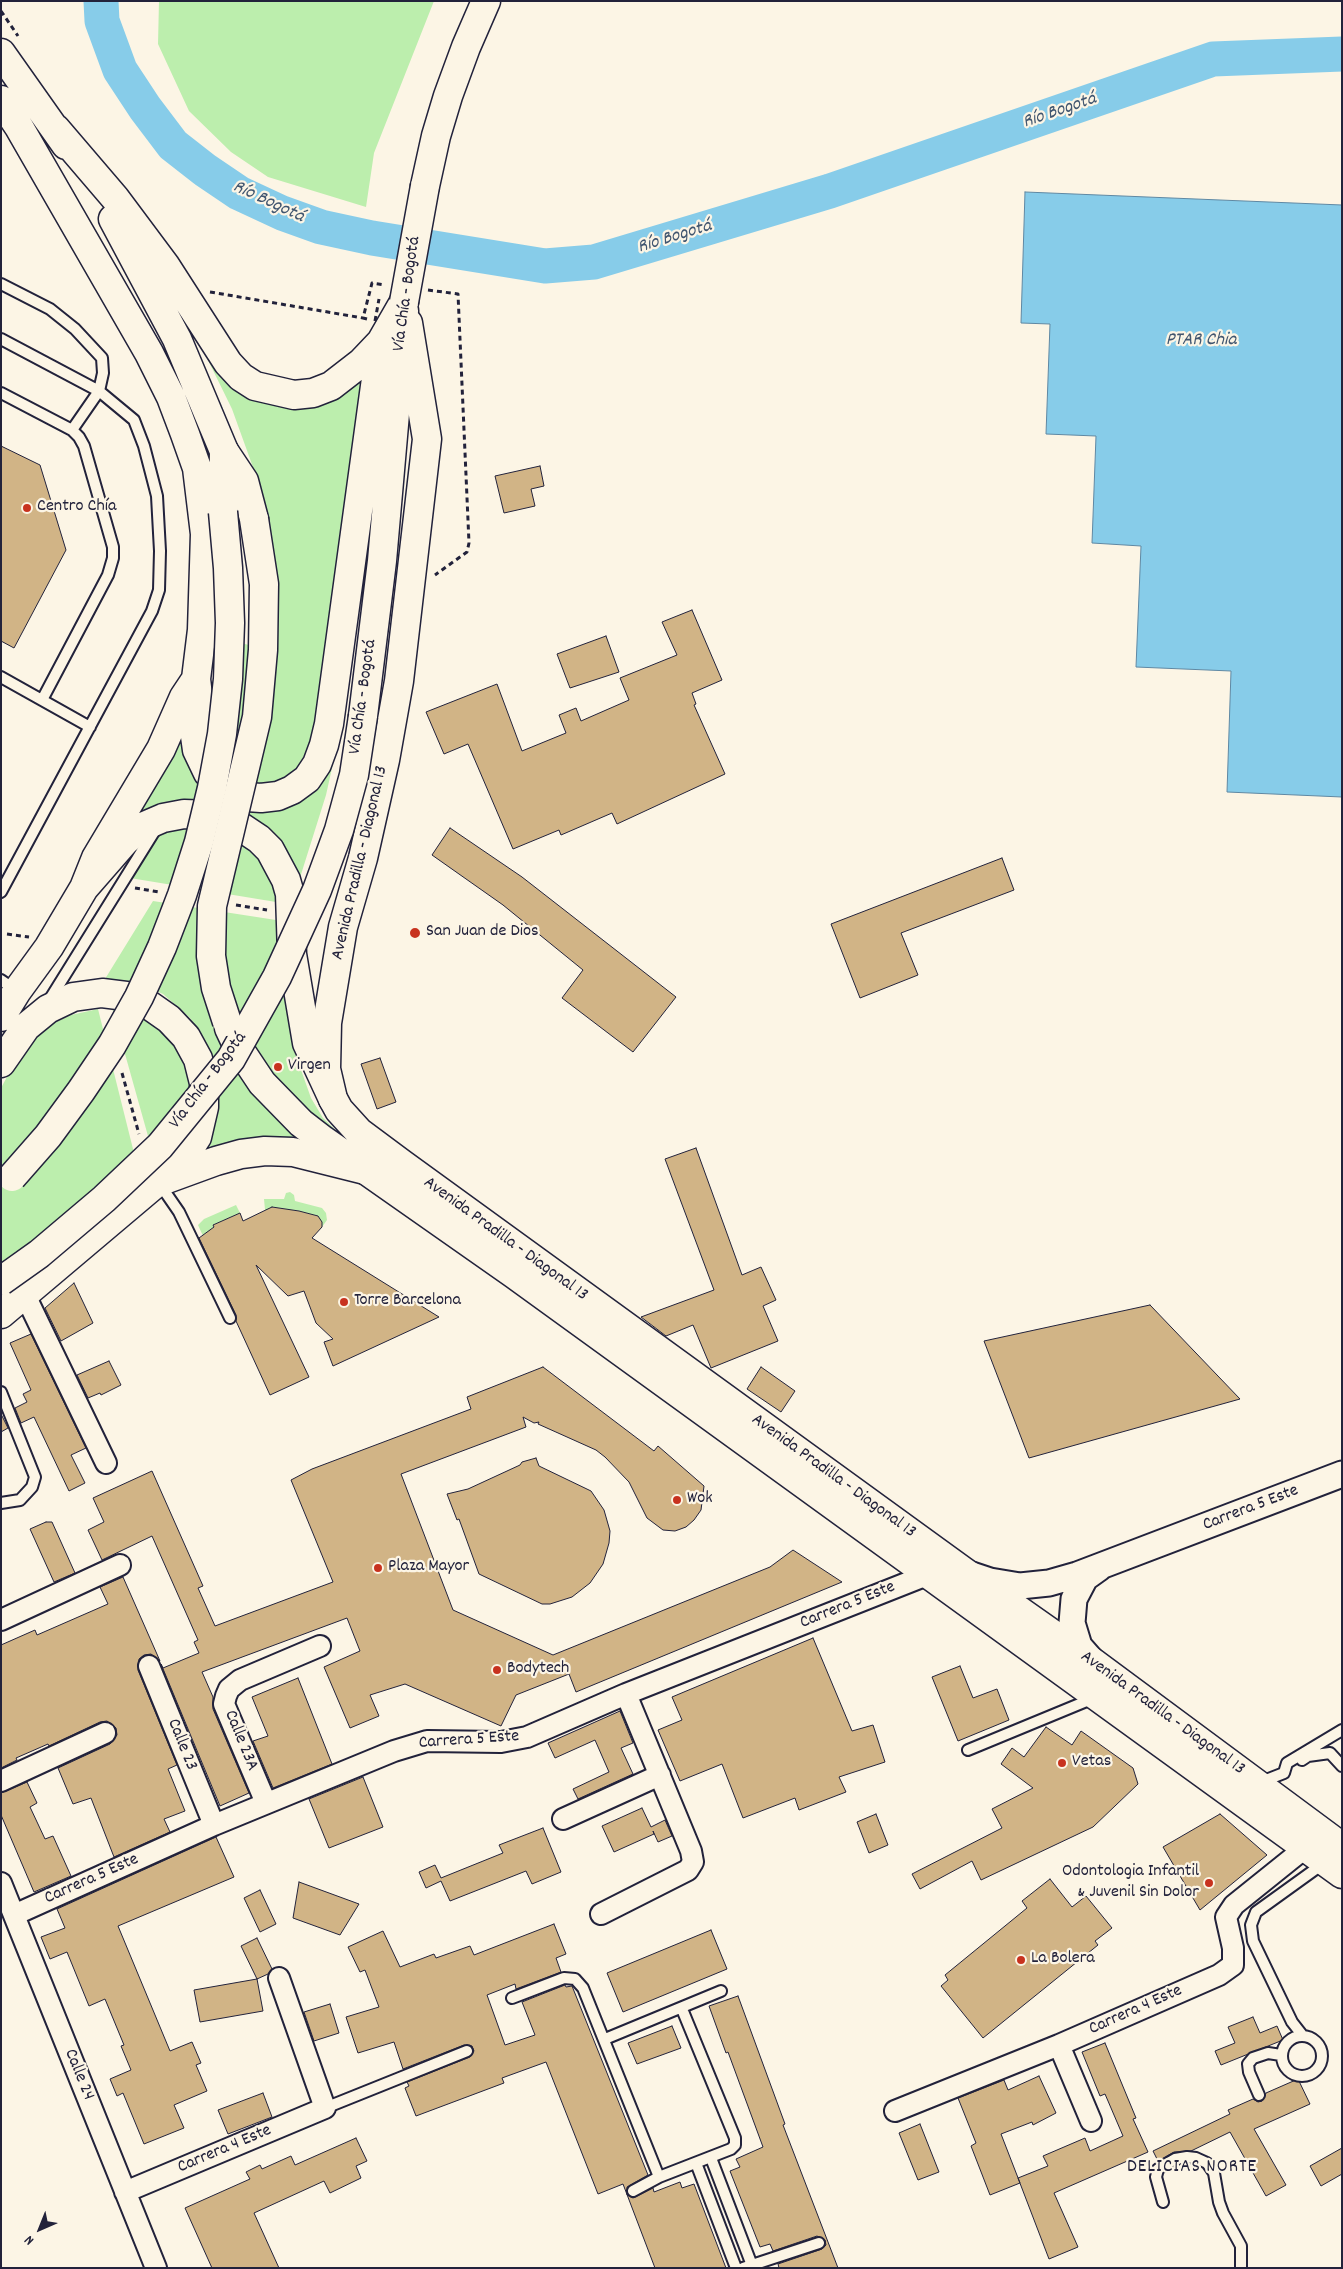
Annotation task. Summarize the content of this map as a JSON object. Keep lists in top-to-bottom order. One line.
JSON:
{"streets":{"main road":["Vía Chía - Bogotá","Avenida Pradilla - Diagonal 13"],"street":["Carrera 5 Este","Calle 23A","Calle 23","Carrera 4 Este","Calle 24"]},"crossings":[["Vía Chía - Bogotá","Avenida Pradilla - Diagonal 13"],["Avenida Pradilla - Diagonal 13","Carrera 5 Este"],["Avenida Pradilla - Diagonal 13","Carrera 4 Este"],["Carrera 5 Este","Calle 23A"],["Carrera 5 Este","Calle 23"],["Carrera 5 Este","Calle 24"],["Carrera 4 Este","Calle 24"]],"districts":["DELICIAS NORTE"],"water":["Río Bogotá","PTAR Chia"],"places":["Centro Chía","San Juan de Dios","Virgen","Torre Barcelona","Wok","Plaza Mayor","Bodytech","Vetas","Odontologia Infantil & Juvenil Sin Dolor","La Bolera"],"north":"bottom left"}
